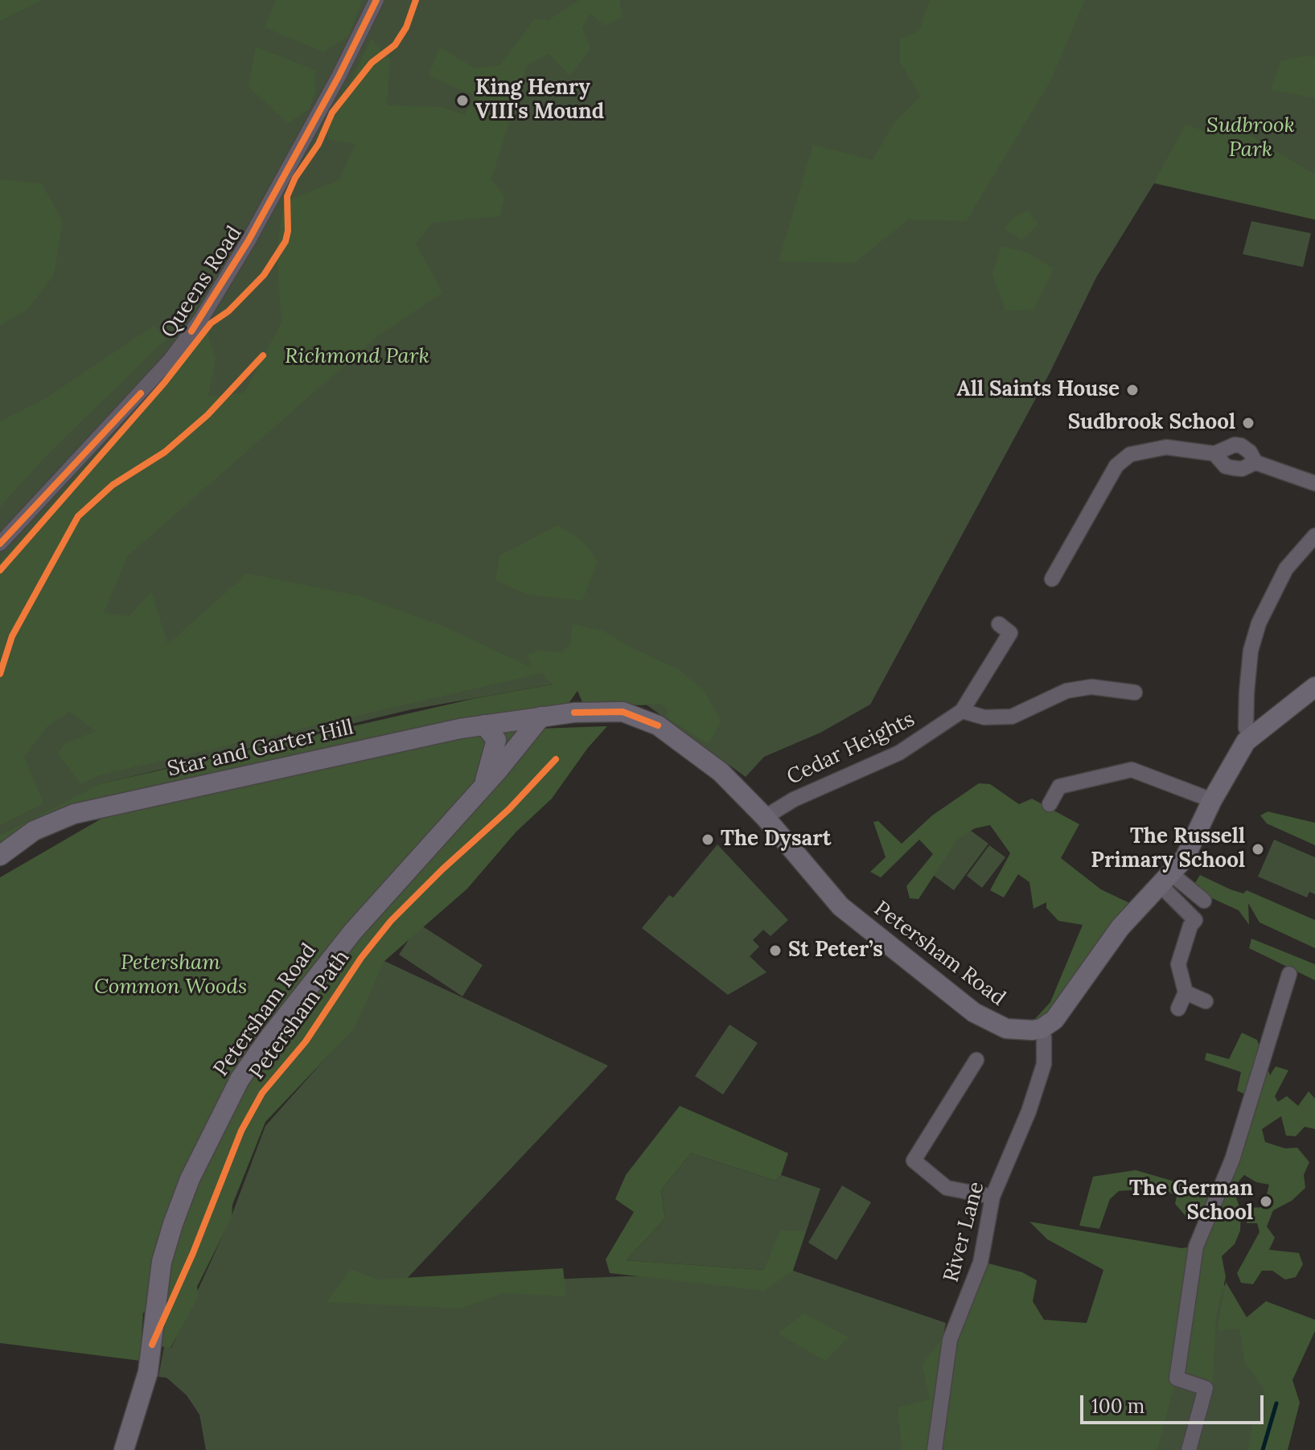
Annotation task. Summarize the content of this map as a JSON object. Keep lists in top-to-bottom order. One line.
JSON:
{"streets":{"main road":["Star and Garter Hill","Petersham Road"],"street":["Queens Road","Cedar Heights","River Lane"],"cycle path":["Petersham Path"]},"crossings":[["Star and Garter Hill","Petersham Road"],["Cedar Heights","Petersham Road"],["Petersham Road","River Lane"]],"parks":["Sudbrook Park","Richmond Park","Petersham Common Woods"],"places":["King Henry VIII's Mound","All Saints House","Sudbrook School","The Dysart","The Russell Primary School","St Peter’s","The German School"],"scale_bar":"100 m"}
